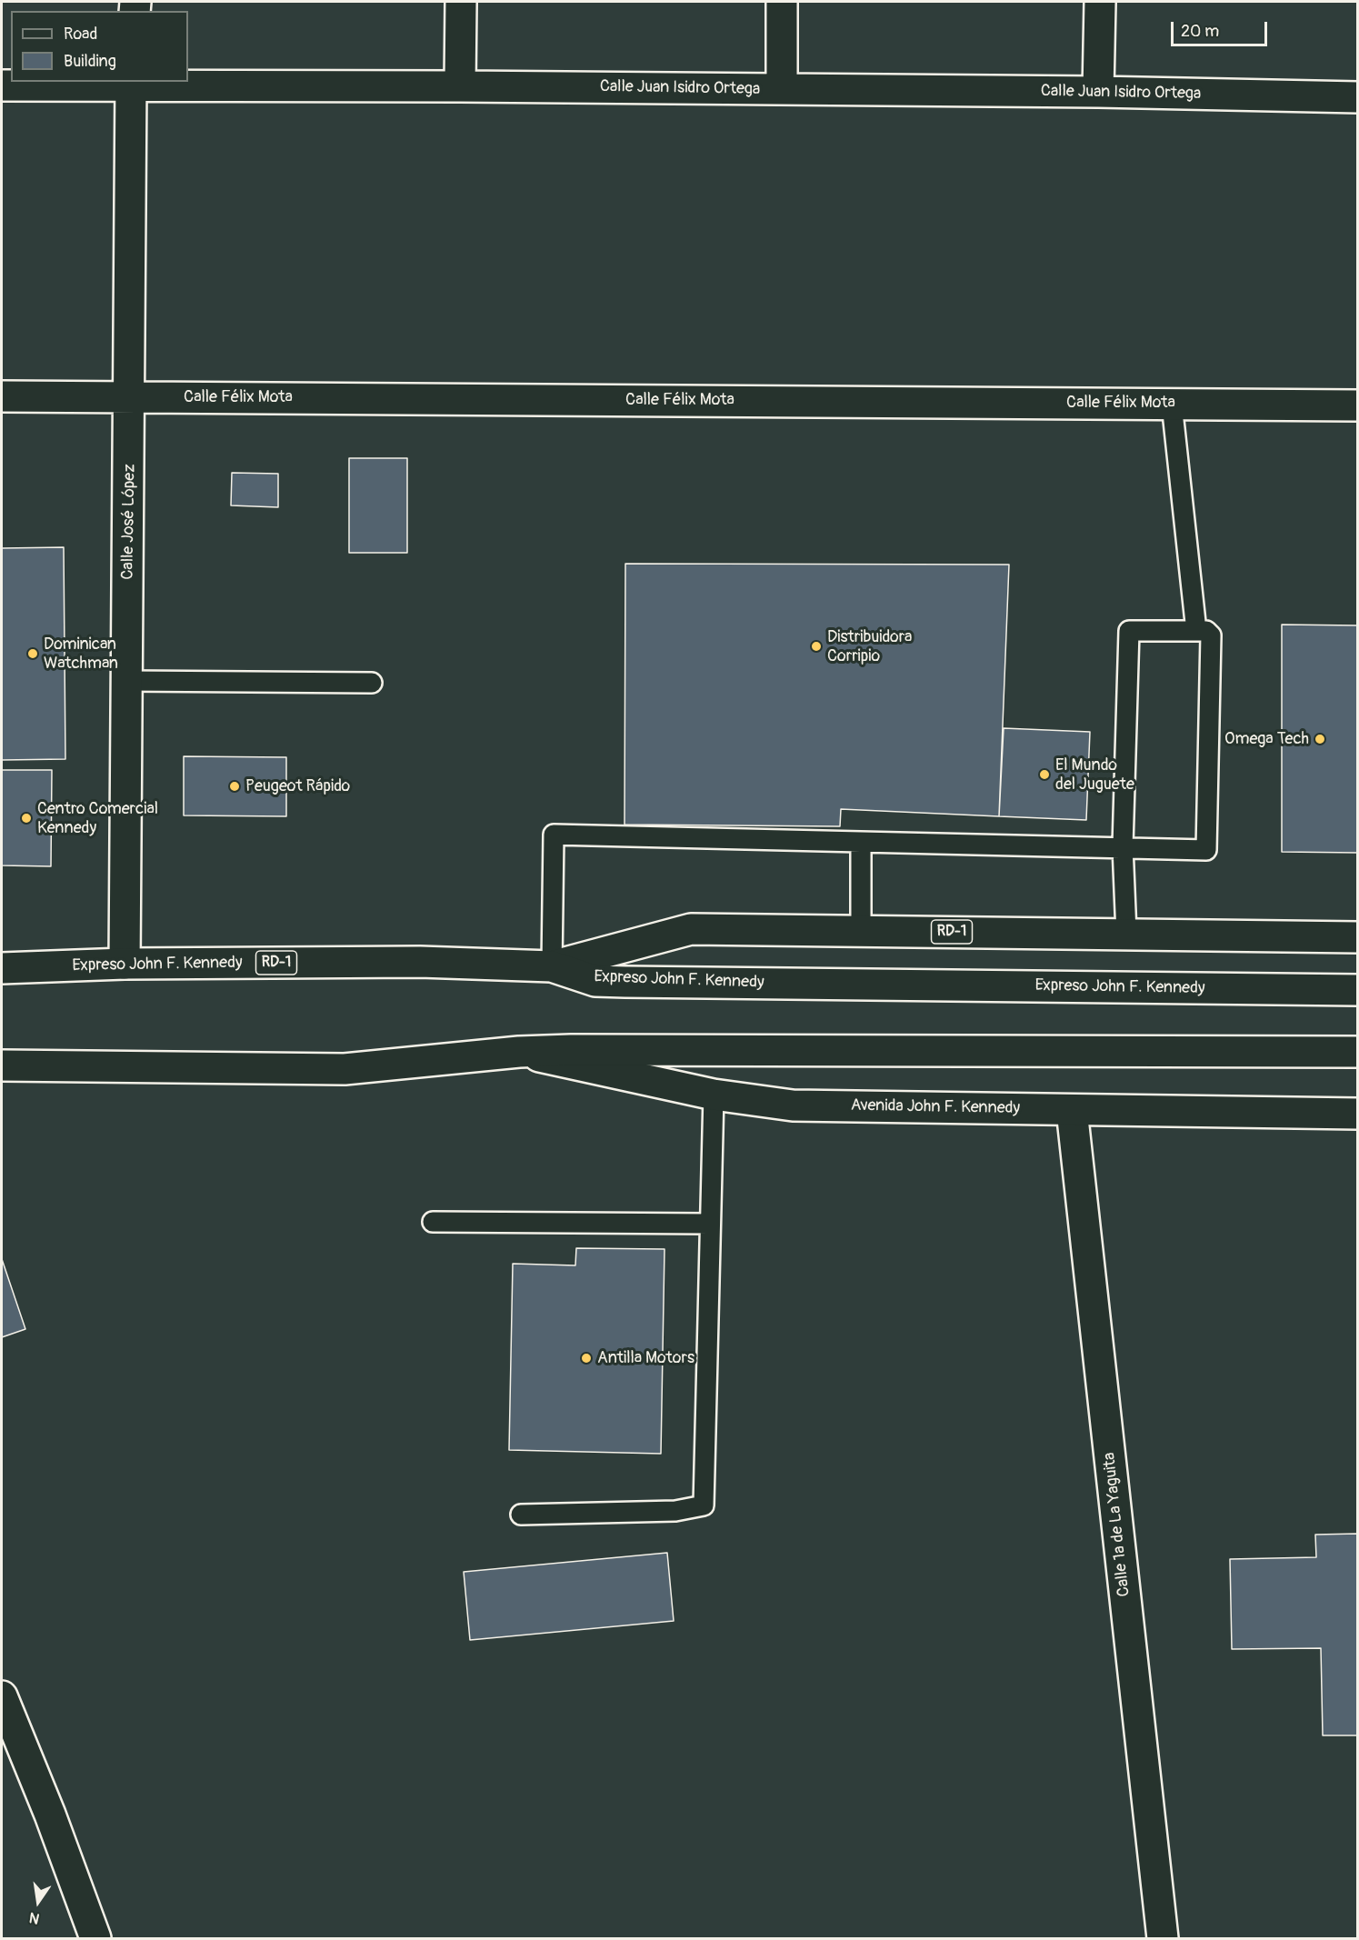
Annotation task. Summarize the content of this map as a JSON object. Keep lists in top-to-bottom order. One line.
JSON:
{"streets":{"main road":["Calle Juan Isidro Ortega","Calle Félix Mota","Calle José López","RD-1","Expreso John F. Kennedy","Avenida John F. Kennedy","Calle 1a de La Yaguita"]},"crossings":[["Calle Juan Isidro Ortega","Calle José López"],["Calle Félix Mota","Calle José López"],["Calle José López","Expreso John F. Kennedy"],["RD-1","Expreso John F. Kennedy"],["Avenida John F. Kennedy","Calle 1a de La Yaguita"]],"places":["Distribuidora Corripio","Dominican Watchman","Omega Tech","El Mundo del Juguete","Peugeot Rápido","Centro Comercial Kennedy","Antilla Motors"],"legend":["Road","Building"],"scale_bar":"20 m","north":"bottom"}
